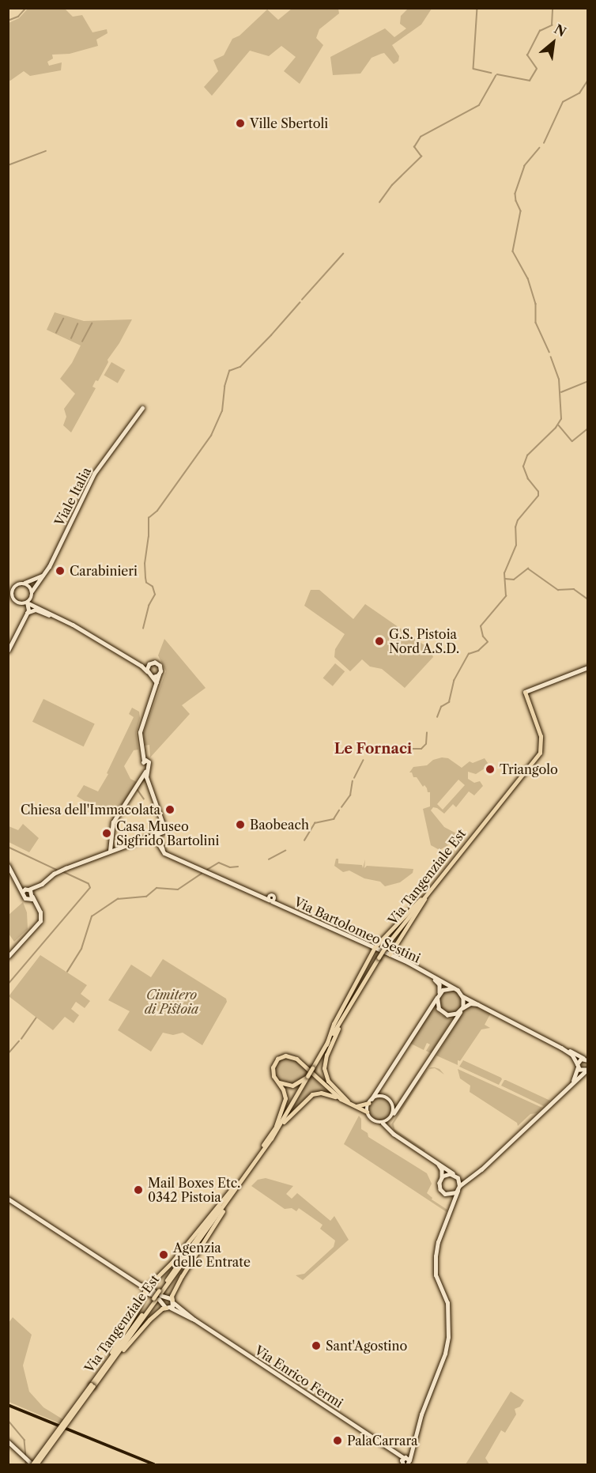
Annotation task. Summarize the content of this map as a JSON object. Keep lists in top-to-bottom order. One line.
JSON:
{"streets":{"main road":["Via Tangenziale Est"],"street":["Viale Italia","Via Bartolomeo Sestini","Via Enrico Fermi"]},"crossings":[["Via Tangenziale Est","Via Enrico Fermi"]],"districts":["Le Fornaci"],"parks":["Cimitero di Pistoia"],"places":["Ville Sbertoli","Carabinieri","G.S. Pistoia Nord A.S.D.","Triangolo","Chiesa dell'Immacolata","Baobeach","Casa Museo Sigfrido Bartolini","Mail Boxes Etc. 0342 Pistoia","Agenzia delle Entrate","Sant'Agostino","PalaCarrara"],"north":"top right"}
